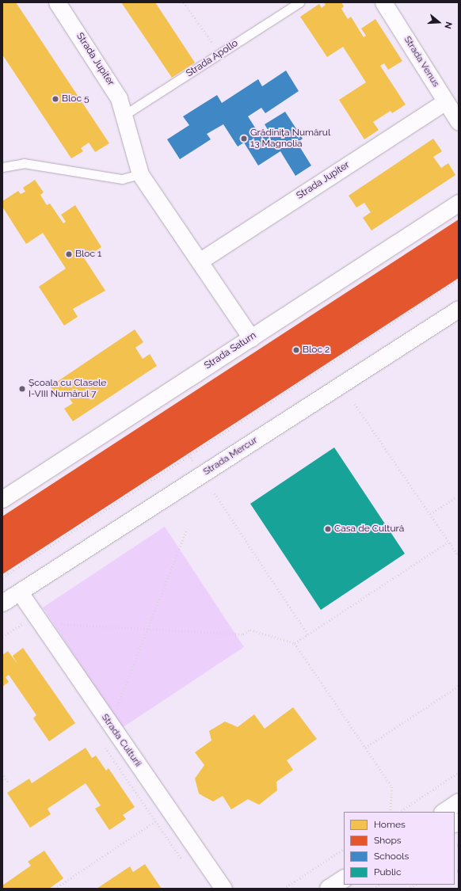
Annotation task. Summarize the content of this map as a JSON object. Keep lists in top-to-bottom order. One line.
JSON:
{"streets":{"street":["Strada Jupiter","Strada Venus","Strada Saturn","Strada Mercur","Strada Culturii"],"lane":["Strada Apollo"]},"crossings":[["Strada Apollo","Strada Jupiter"],["Strada Jupiter","Strada Venus"],["Strada Jupiter","Strada Saturn"],["Strada Mercur","Strada Culturii"]],"places":["Bloc 5","Grădinița Numărul 13 Magnolia","Bloc 1","Bloc 2","Școala cu Clasele I-VIII Numărul 7","Casa de Cultură"],"legend":["Homes","Shops","Schools","Public"],"north":"right"}
